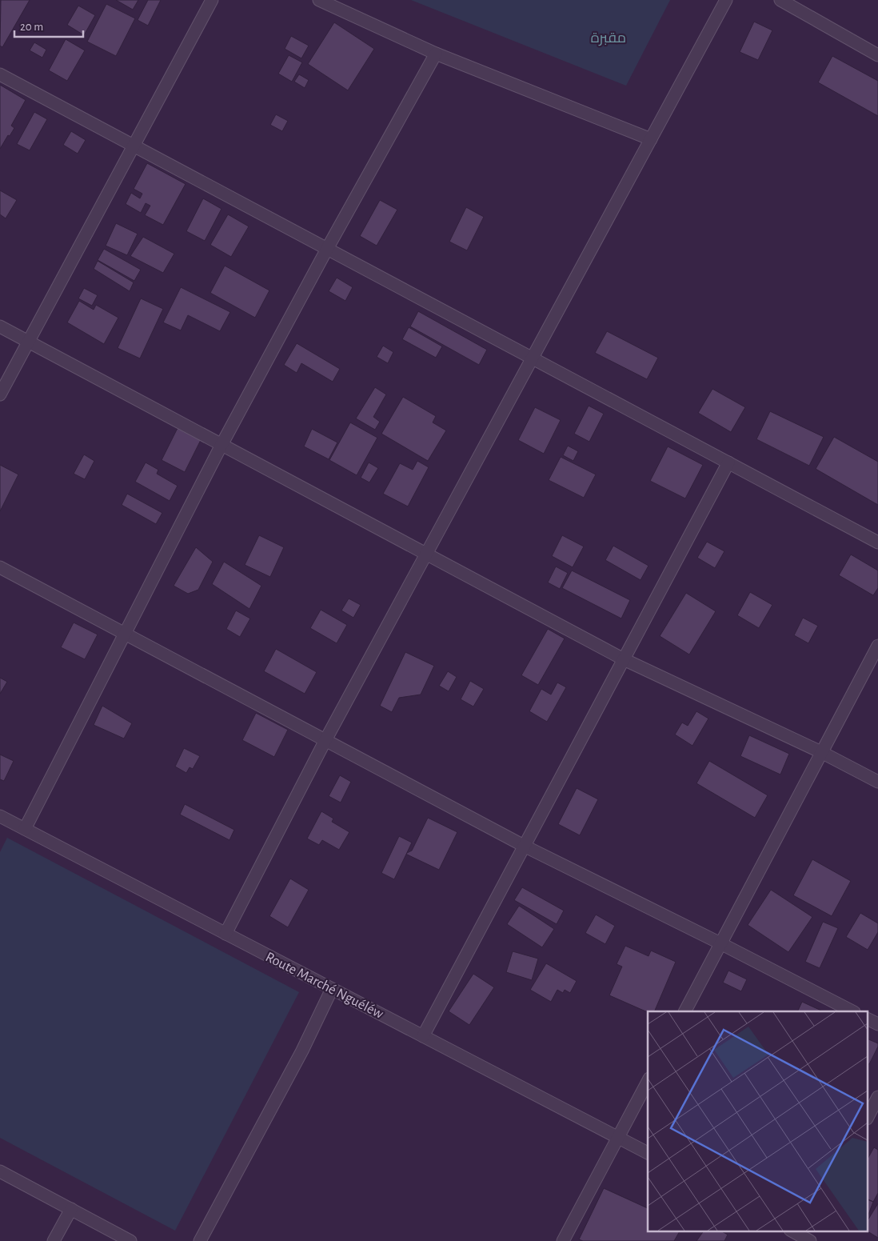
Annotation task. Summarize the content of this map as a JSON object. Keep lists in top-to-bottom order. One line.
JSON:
{"streets":{"street":["Route Marché Nguéléw"]},"parks":["مقبرة"],"scale_bar":"20 m"}
